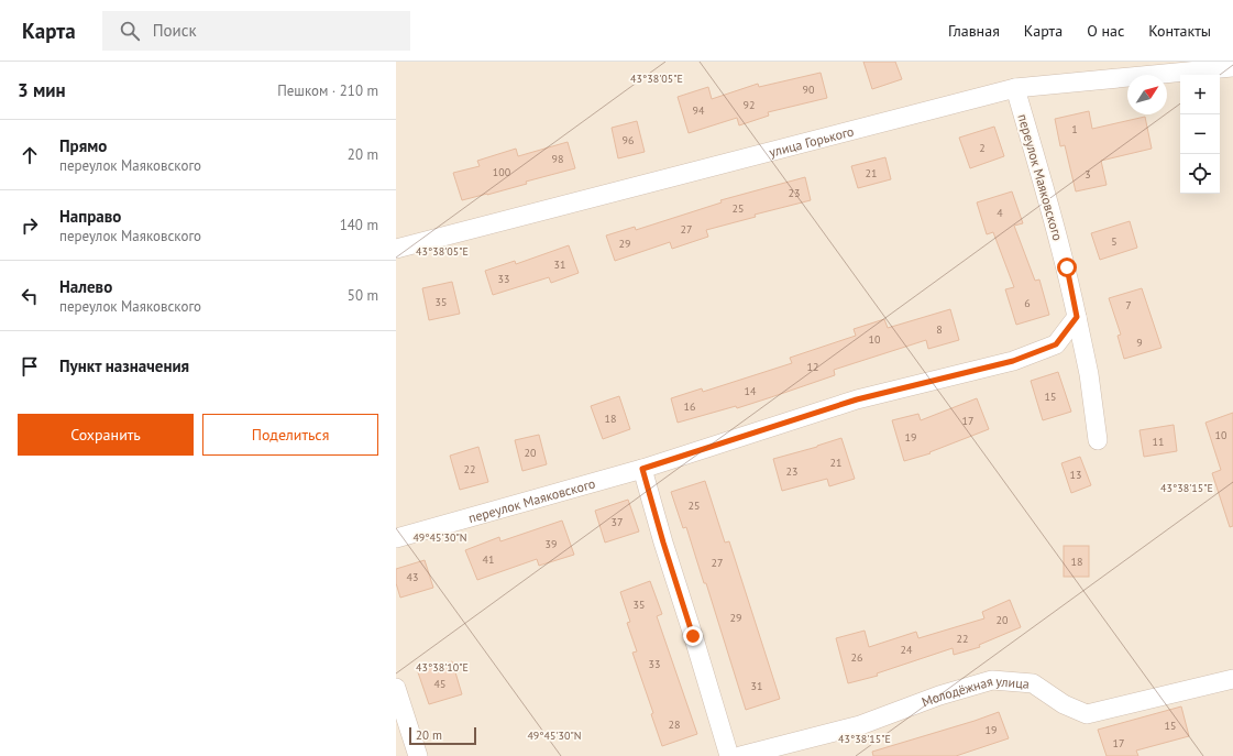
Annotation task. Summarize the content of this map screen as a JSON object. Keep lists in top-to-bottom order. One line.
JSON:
{"streets":{"street":["улица Горького","переулок Маяковского","Молодёжная улица"]},"crossings":[["улица Горького","переулок Маяковского"]],"house_numbers":["90","92","94","1","96","2","98","100","21","3","23","25","4","27","5","29","31","33","35","6","7","8","10","9","12","14","15","16","18","17","10","19","11","20","21","22","23","13","25","37","39","41","18","27","43","35","29","20","22","24","26","33","45","31","28","15","19","17"],"scale_bar":"20 m","north":"top right","page":{"header":"Карта","search":"Поиск","nav":["Главная","Карта","О нас","Контакты"],"heading":["3 мин","Пешком · 210 m"],"map_buttons":["+","−"],"list":[["Прямо","переулок Маяковского","20 m"],["Направо","переулок Маяковского","140 m"],["Налево","переулок Маяковского","50 m"],"Пункт назначения"],"buttons":["Сохранить","Поделиться"],"scale":"20 m"},"coordinates":["43°38'05\"E","43°38'15\"E","49°45'30\"N","43°38'10\"E"]}
